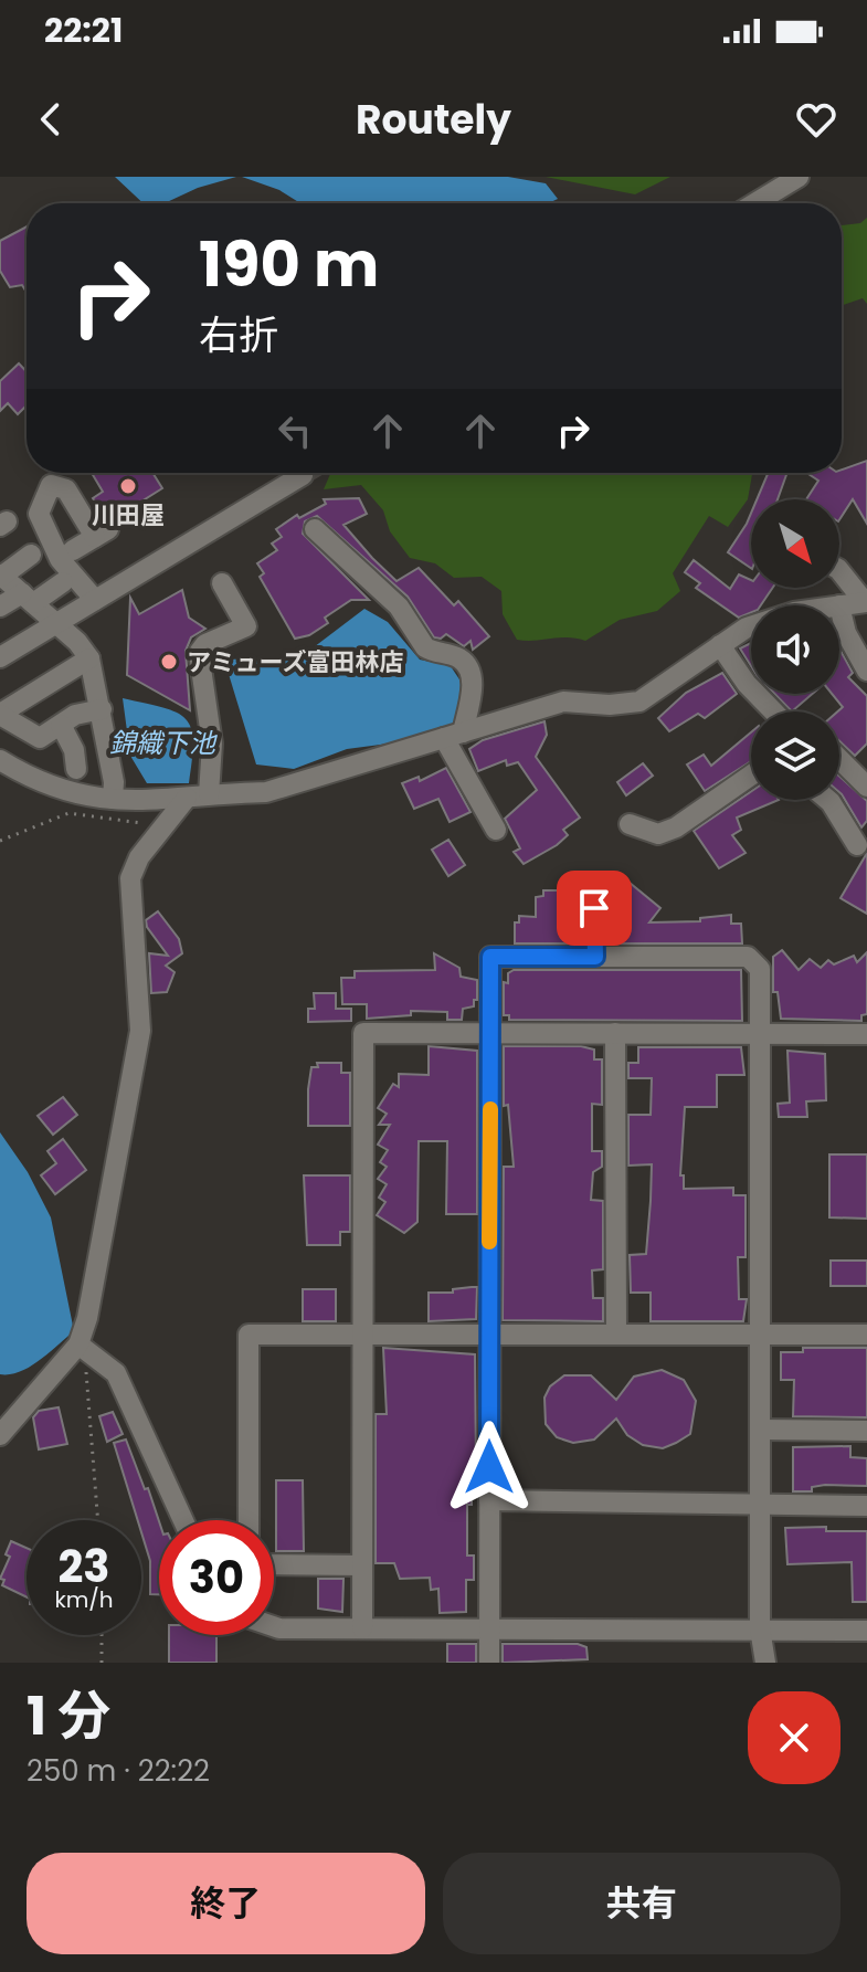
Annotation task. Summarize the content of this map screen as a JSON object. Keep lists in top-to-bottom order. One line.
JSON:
{"water":["錦織下池"],"places":["川田屋","アミューズ富田林店"],"north":"bottom right","page":{"status":"22:21","header":"Routely","turn":["190 m","右折"],"speed":"23 km/h","limit":"30","heading":["1 分","250 m · 22:22"],"buttons":["終了","共有"]}}
